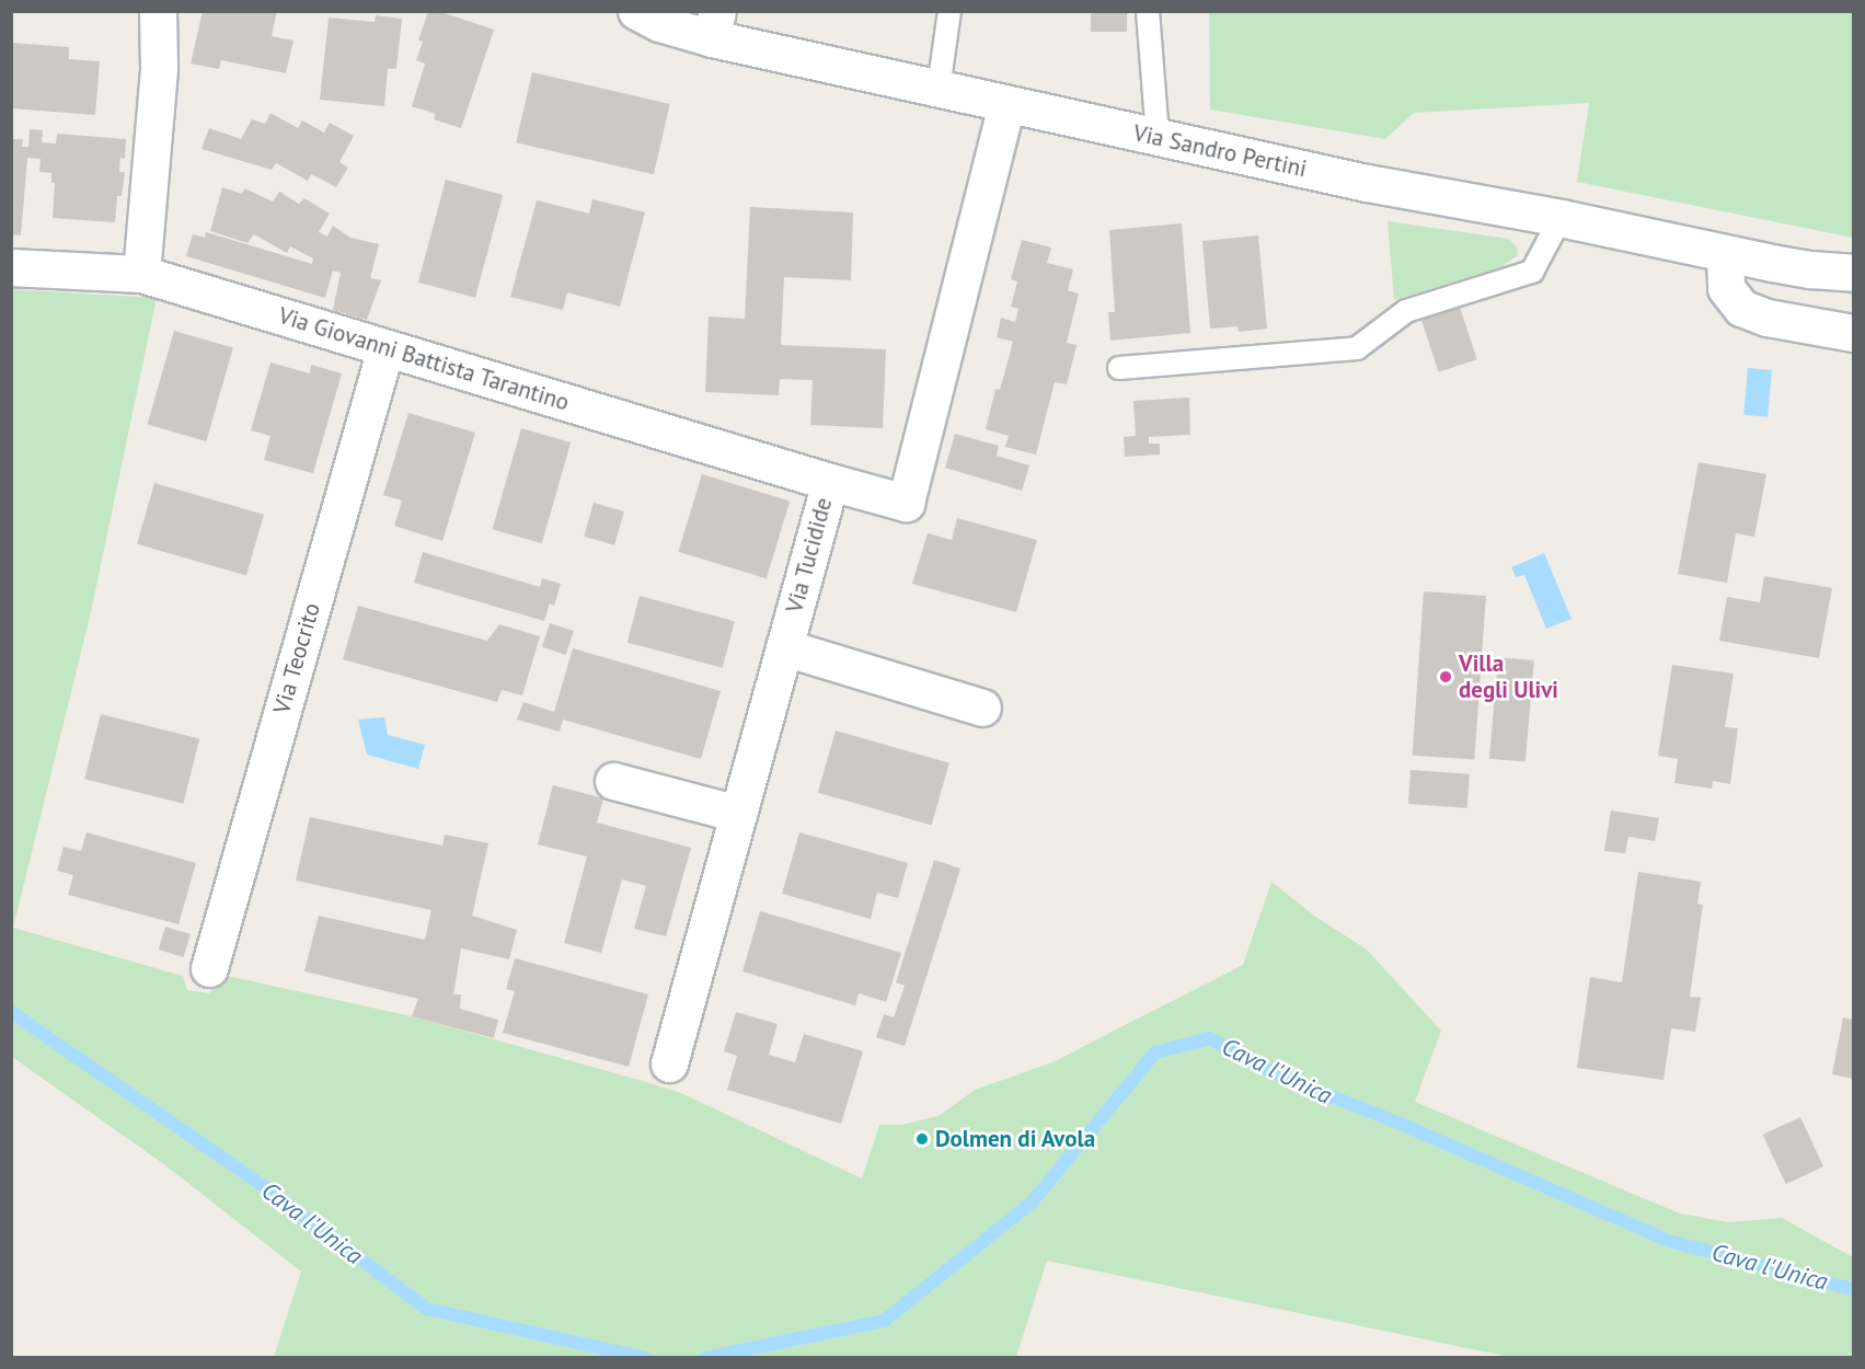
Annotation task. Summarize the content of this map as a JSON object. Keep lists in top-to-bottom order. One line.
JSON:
{"streets":{"street":["Via Sandro Pertini","Via Giovanni Battista Tarantino","Via Tucidide","Via Teocrito"]},"crossings":[["Via Sandro Pertini","Via Tucidide"],["Via Giovanni Battista Tarantino","Via Tucidide"],["Via Giovanni Battista Tarantino","Via Teocrito"]],"water":["Cava l'Unica"],"places":["Villa degli Ulivi","Dolmen di Avola"]}
